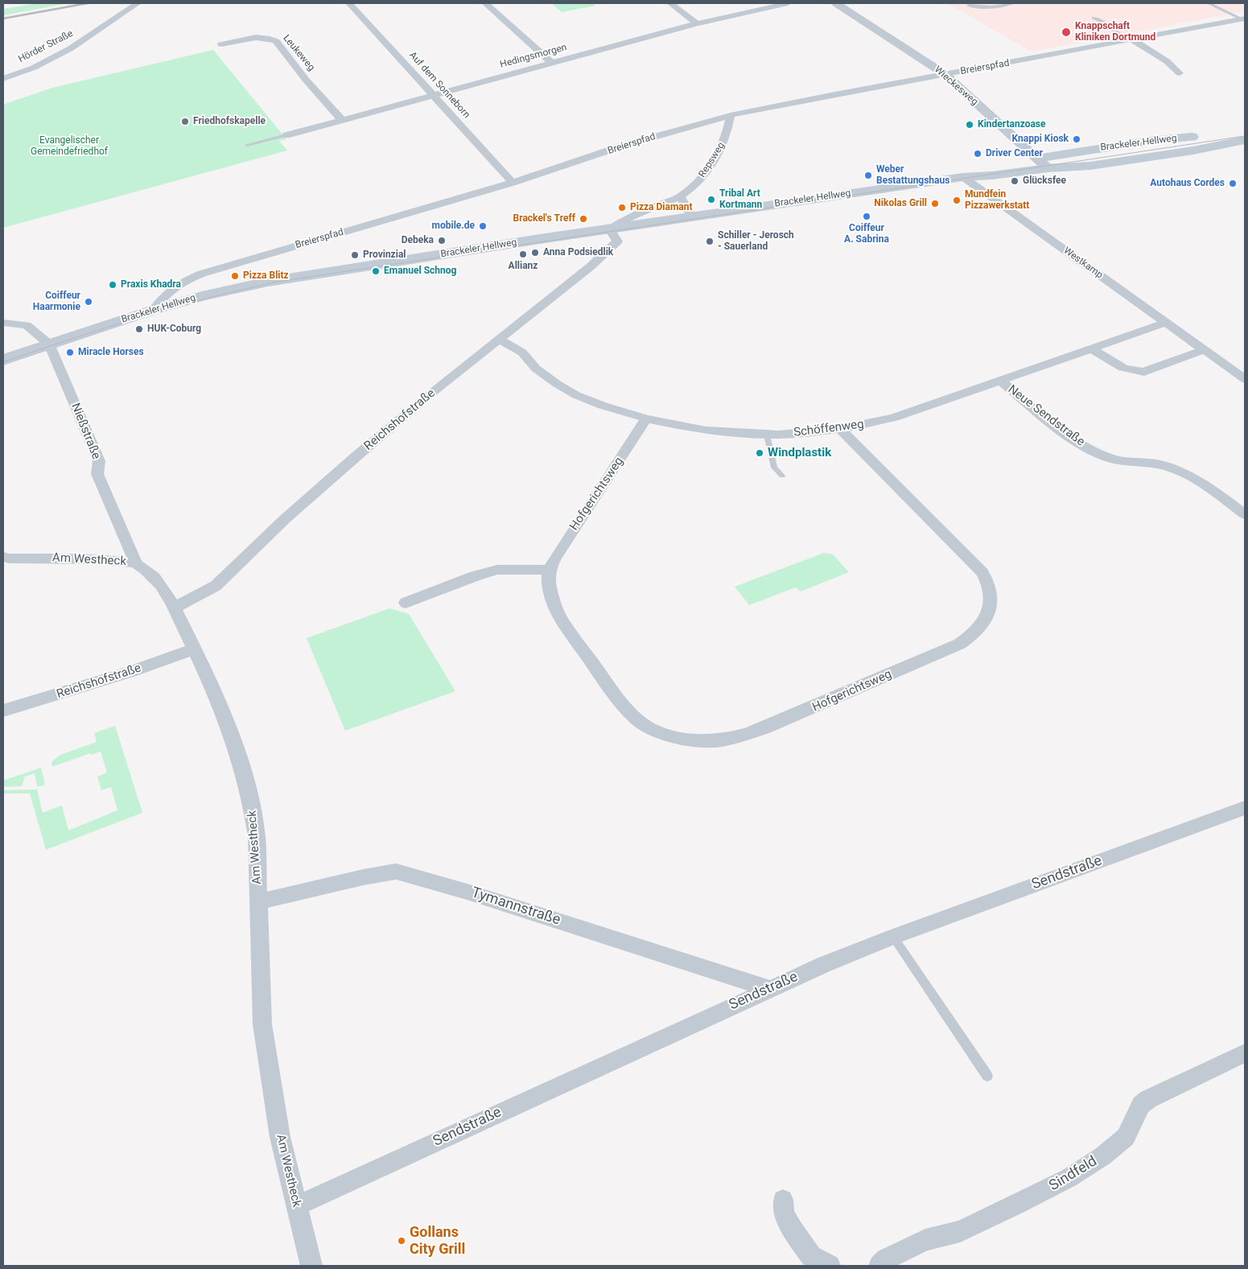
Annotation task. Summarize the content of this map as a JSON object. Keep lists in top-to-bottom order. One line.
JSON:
{"streets":{"main road":["Brackeler Hellweg"],"street":["Hörder Straße","Leukeweg","Hedingsmorgen","Breierspfad","Auf dem Sonneborn","Wieckesweg","Repsweg","Westkamp","Neue Sendstraße","Reichshofstraße","Schöffenweg","Nießstraße","Hofgerichtsweg","Am Westheck","Sendstraße","Tymannstraße","Sindfeld"]},"crossings":[["Leukeweg","Hedingsmorgen"],["Hedingsmorgen","Auf dem Sonneborn"],["Breierspfad","Auf dem Sonneborn"],["Breierspfad","Wieckesweg"],["Breierspfad","Brackeler Hellweg"],["Breierspfad","Repsweg"],["Wieckesweg","Brackeler Hellweg"],["Brackeler Hellweg","Repsweg"],["Brackeler Hellweg","Westkamp"],["Brackeler Hellweg","Reichshofstraße"],["Brackeler Hellweg","Nießstraße"],["Repsweg","Reichshofstraße"],["Westkamp","Schöffenweg"],["Neue Sendstraße","Schöffenweg"],["Reichshofstraße","Schöffenweg"],["Reichshofstraße","Am Westheck"],["Schöffenweg","Hofgerichtsweg"],["Nießstraße","Am Westheck"],["Am Westheck","Sendstraße"],["Am Westheck","Tymannstraße"],["Sendstraße","Tymannstraße"]],"parks":["Evangelischer Gemeindefriedhof"],"places":["Knappschaft Kliniken Dortmund","Friedhofskapelle","Kindertanzoase","Knappi Kiosk","Driver Center","Weber Bestattungshaus","Glücksfee","Autohaus Cordes","Tribal Art Kortmann","Mundfein Pizzawerkstatt","Nikolas Grill","Pizza Diamant","Coiffeur A. Sabrina","Brackel's Treff","mobile.de","Debeka","Schiller - Jerosch - Sauerland","Anna Podsiedlik","Allianz","Provinzial","Emanuel Schnog","Pizza Blitz","Praxis Khadra","Coiffeur Haarmonie","HUK-Coburg","Miracle Horses","Windplastik","Gollans City Grill"]}
